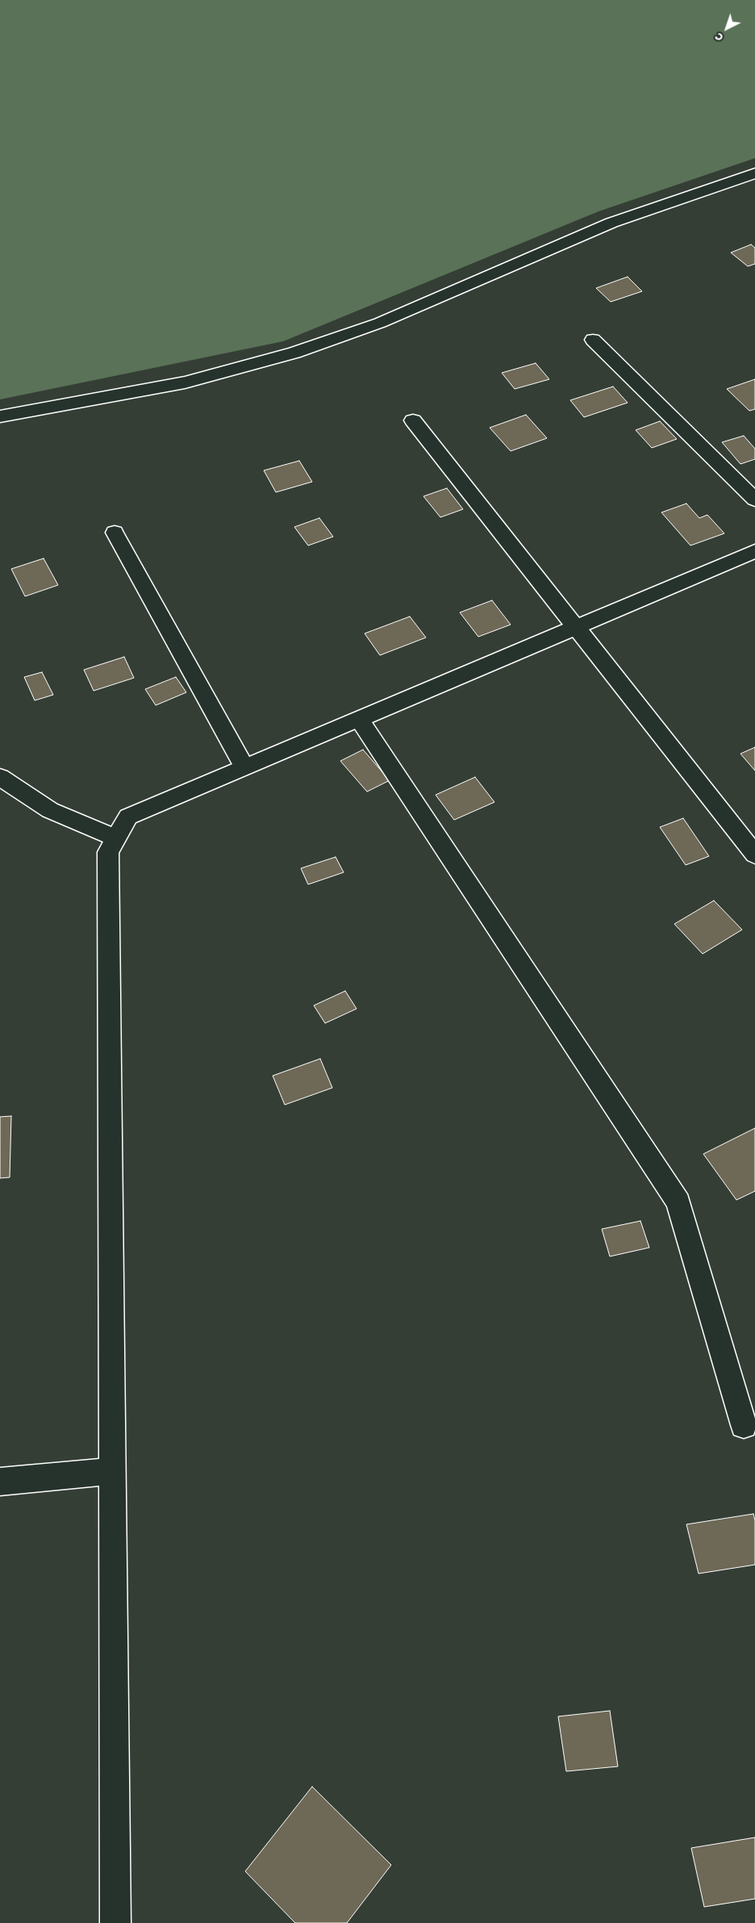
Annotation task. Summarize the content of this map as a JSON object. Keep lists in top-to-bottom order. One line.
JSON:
{"north":"bottom left"}
